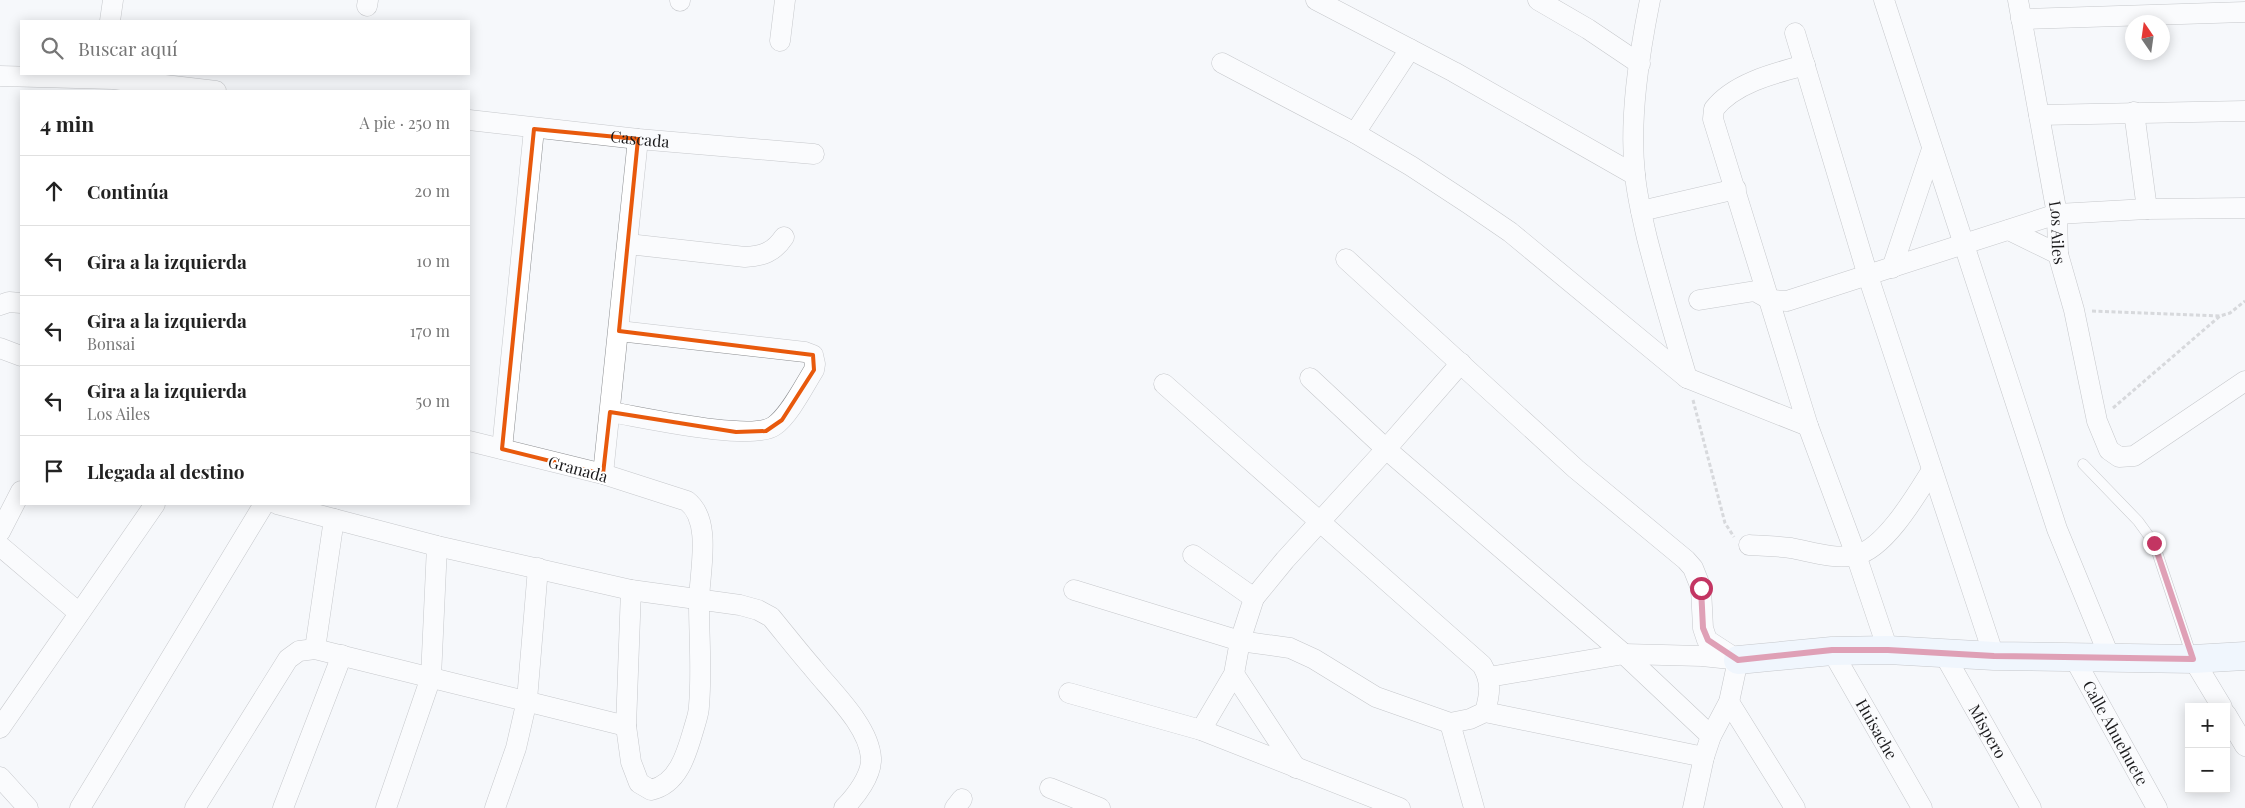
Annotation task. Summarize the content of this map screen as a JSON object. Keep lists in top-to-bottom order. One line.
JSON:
{"streets":{"street":["Cascada","Los Ailes","Granada","Huisache","Mispero","Calle Ahuehuete"]},"north":"top","page":{"search":"Buscar aquí","heading":["4 min","A pie · 250 m"],"list":[["Continúa","20 m"],["Gira a la izquierda","10 m"],["Gira a la izquierda","Bonsai","170 m"],["Gira a la izquierda","Los Ailes","50 m"],"Llegada al destino"],"map_buttons":["+","−"]}}
